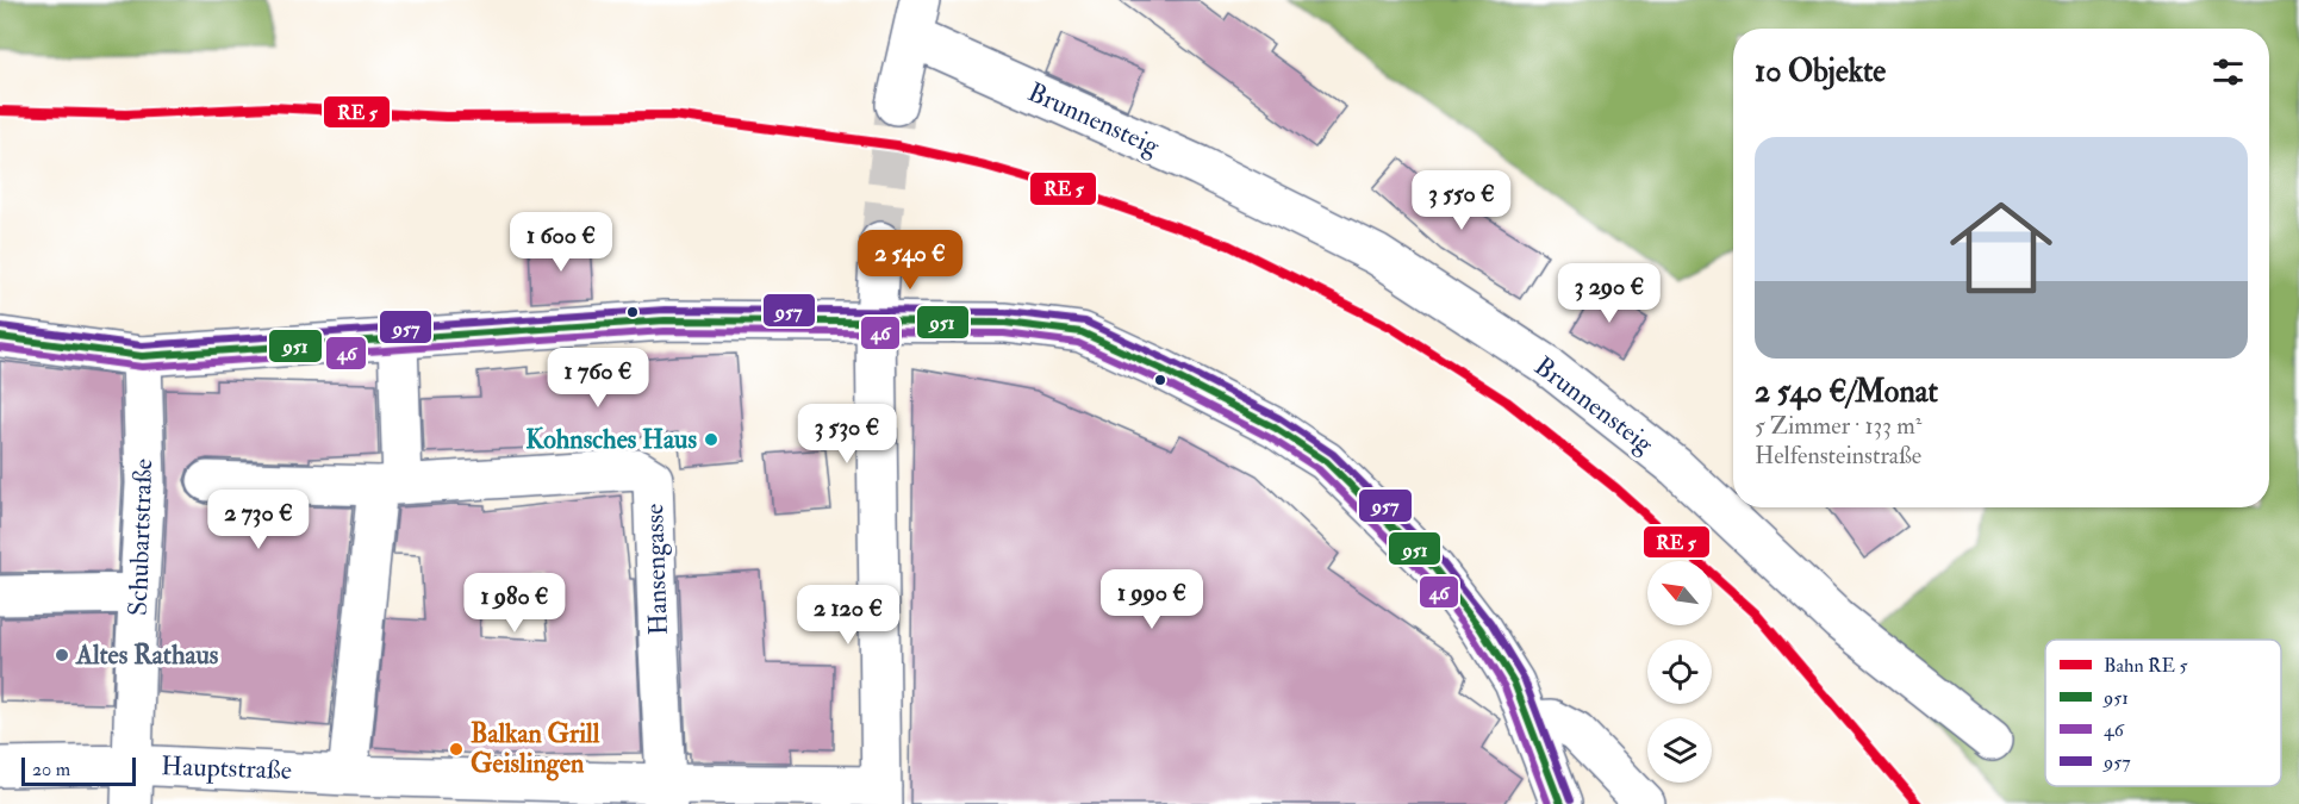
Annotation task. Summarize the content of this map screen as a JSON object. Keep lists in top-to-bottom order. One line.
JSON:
{"streets":{"street":["Brunnensteig","Schubartstraße","Hansengasse","Hauptstraße"]},"crossings":[["Schubartstraße","Hauptstraße"],["Hansengasse","Hauptstraße"]],"places":["Kohnsches Haus","Altes Rathaus","Balkan Grill Geislingen"],"lines":["transit line 957","transit line 951","transit line 46"],"legend":["Bahn RE 5","951","46","957"],"scale_bar":"20 m","north":"top left","page":{"heading":"10 Objekte","list":[{"name":"2 540 €/Monat","note":"5 Zimmer · 133 m² · Helfensteinstraße"}],"price":["3 550 €","1 600 €","2 540 €","3 290 €","1 760 €","3 530 €","2 730 €","1 990 €","1 980 €","2 120 €"],"scale":"20 m"}}
